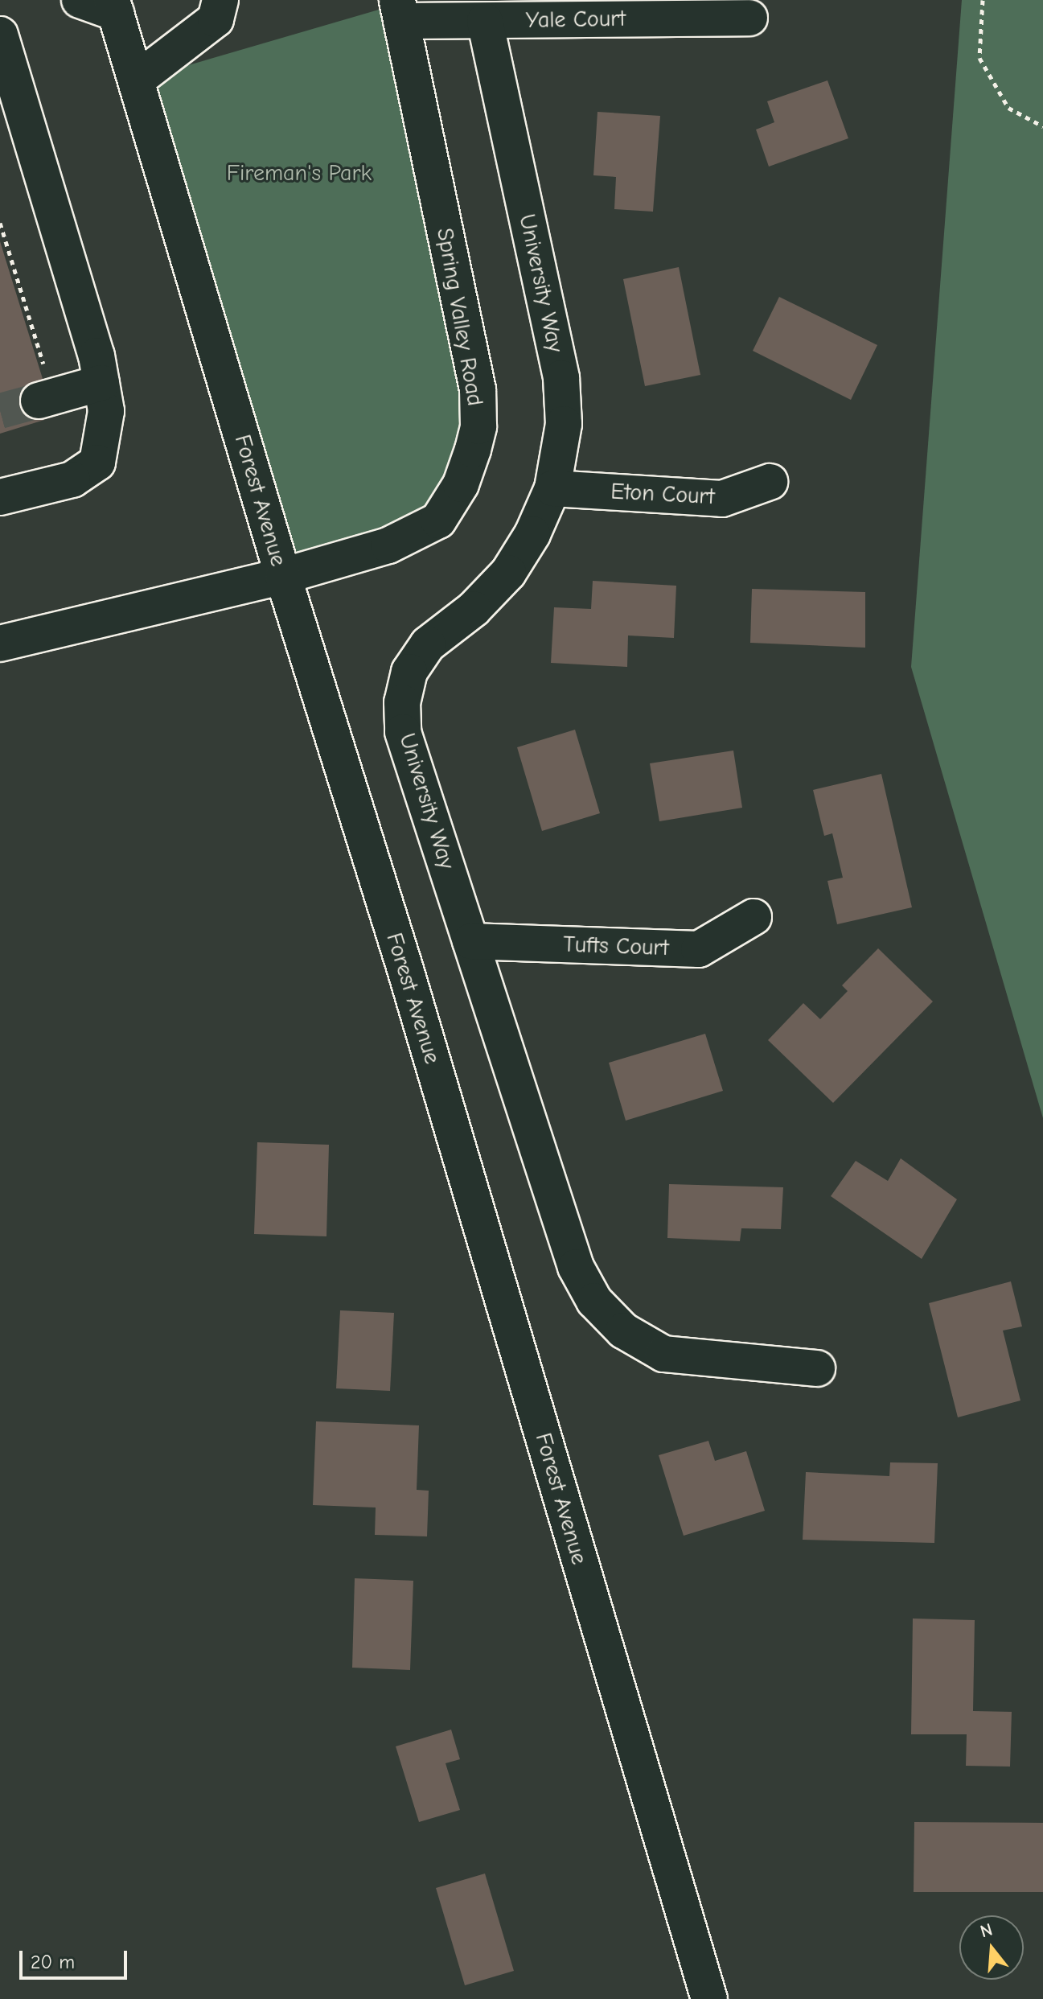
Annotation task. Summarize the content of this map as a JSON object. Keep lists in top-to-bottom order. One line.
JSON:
{"streets":{"street":["Yale Court","University Way","Spring Valley Road","Eton Court","Forest Avenue","Tufts Court"]},"crossings":[["Yale Court","University Way"],["Yale Court","Spring Valley Road"],["University Way","Eton Court"],["University Way","Tufts Court"],["Spring Valley Road","Forest Avenue"]],"parks":["Fireman's Park"],"scale_bar":"20 m","north":"top"}
